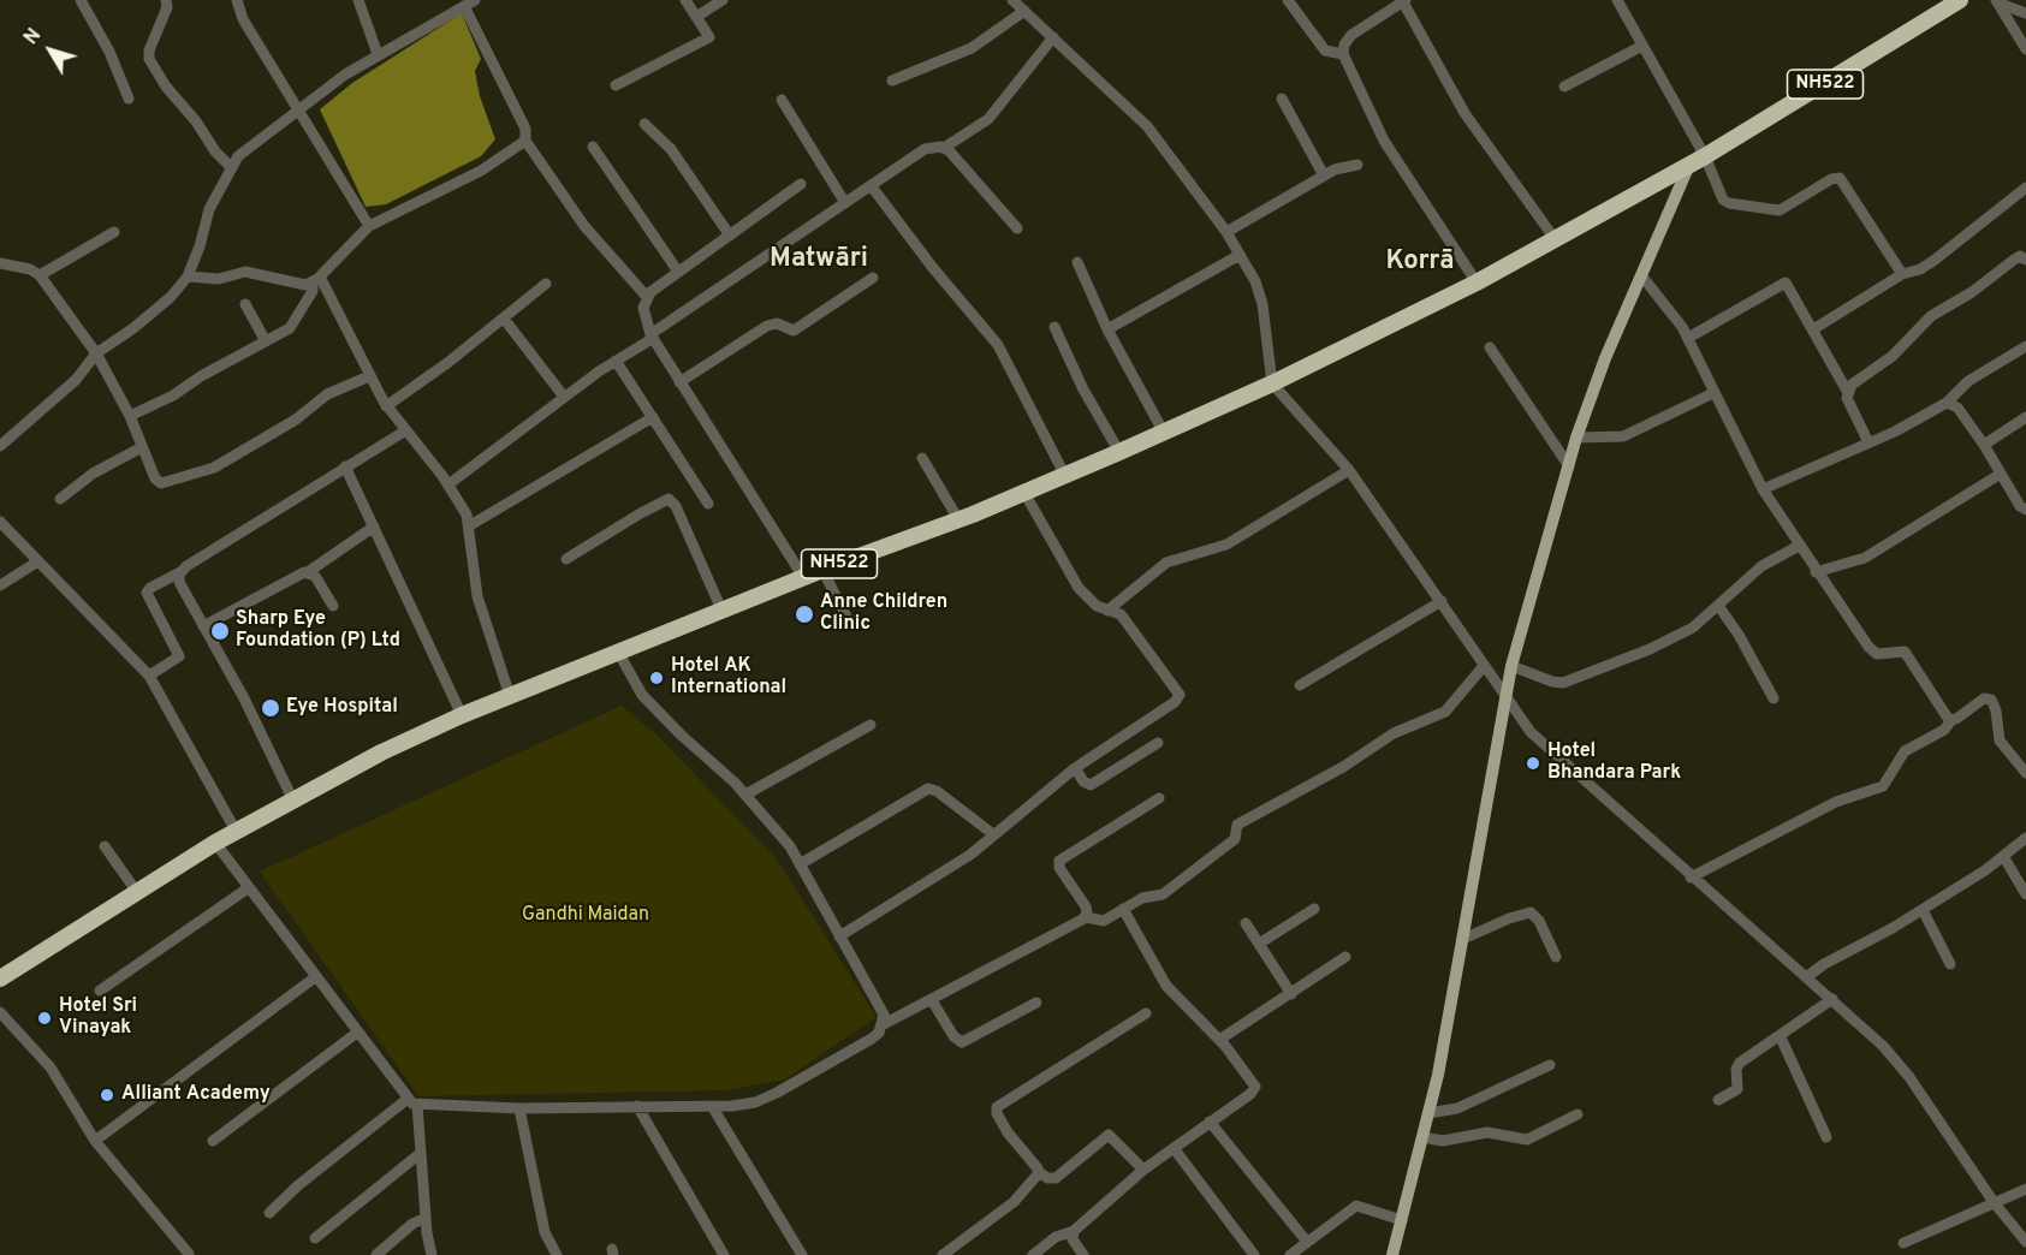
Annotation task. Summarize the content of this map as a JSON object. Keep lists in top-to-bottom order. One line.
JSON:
{"streets":{"highway":["NH522"]},"districts":["Matwāri","Korrā"],"parks":["Gandhi Maidan"],"places":["Anne Children Clinic","Sharp Eye Foundation (P) Ltd","Hotel AK International","Eye Hospital","Hotel Bhandara Park","Hotel Sri Vinayak","Alliant Academy"],"north":"top left"}
